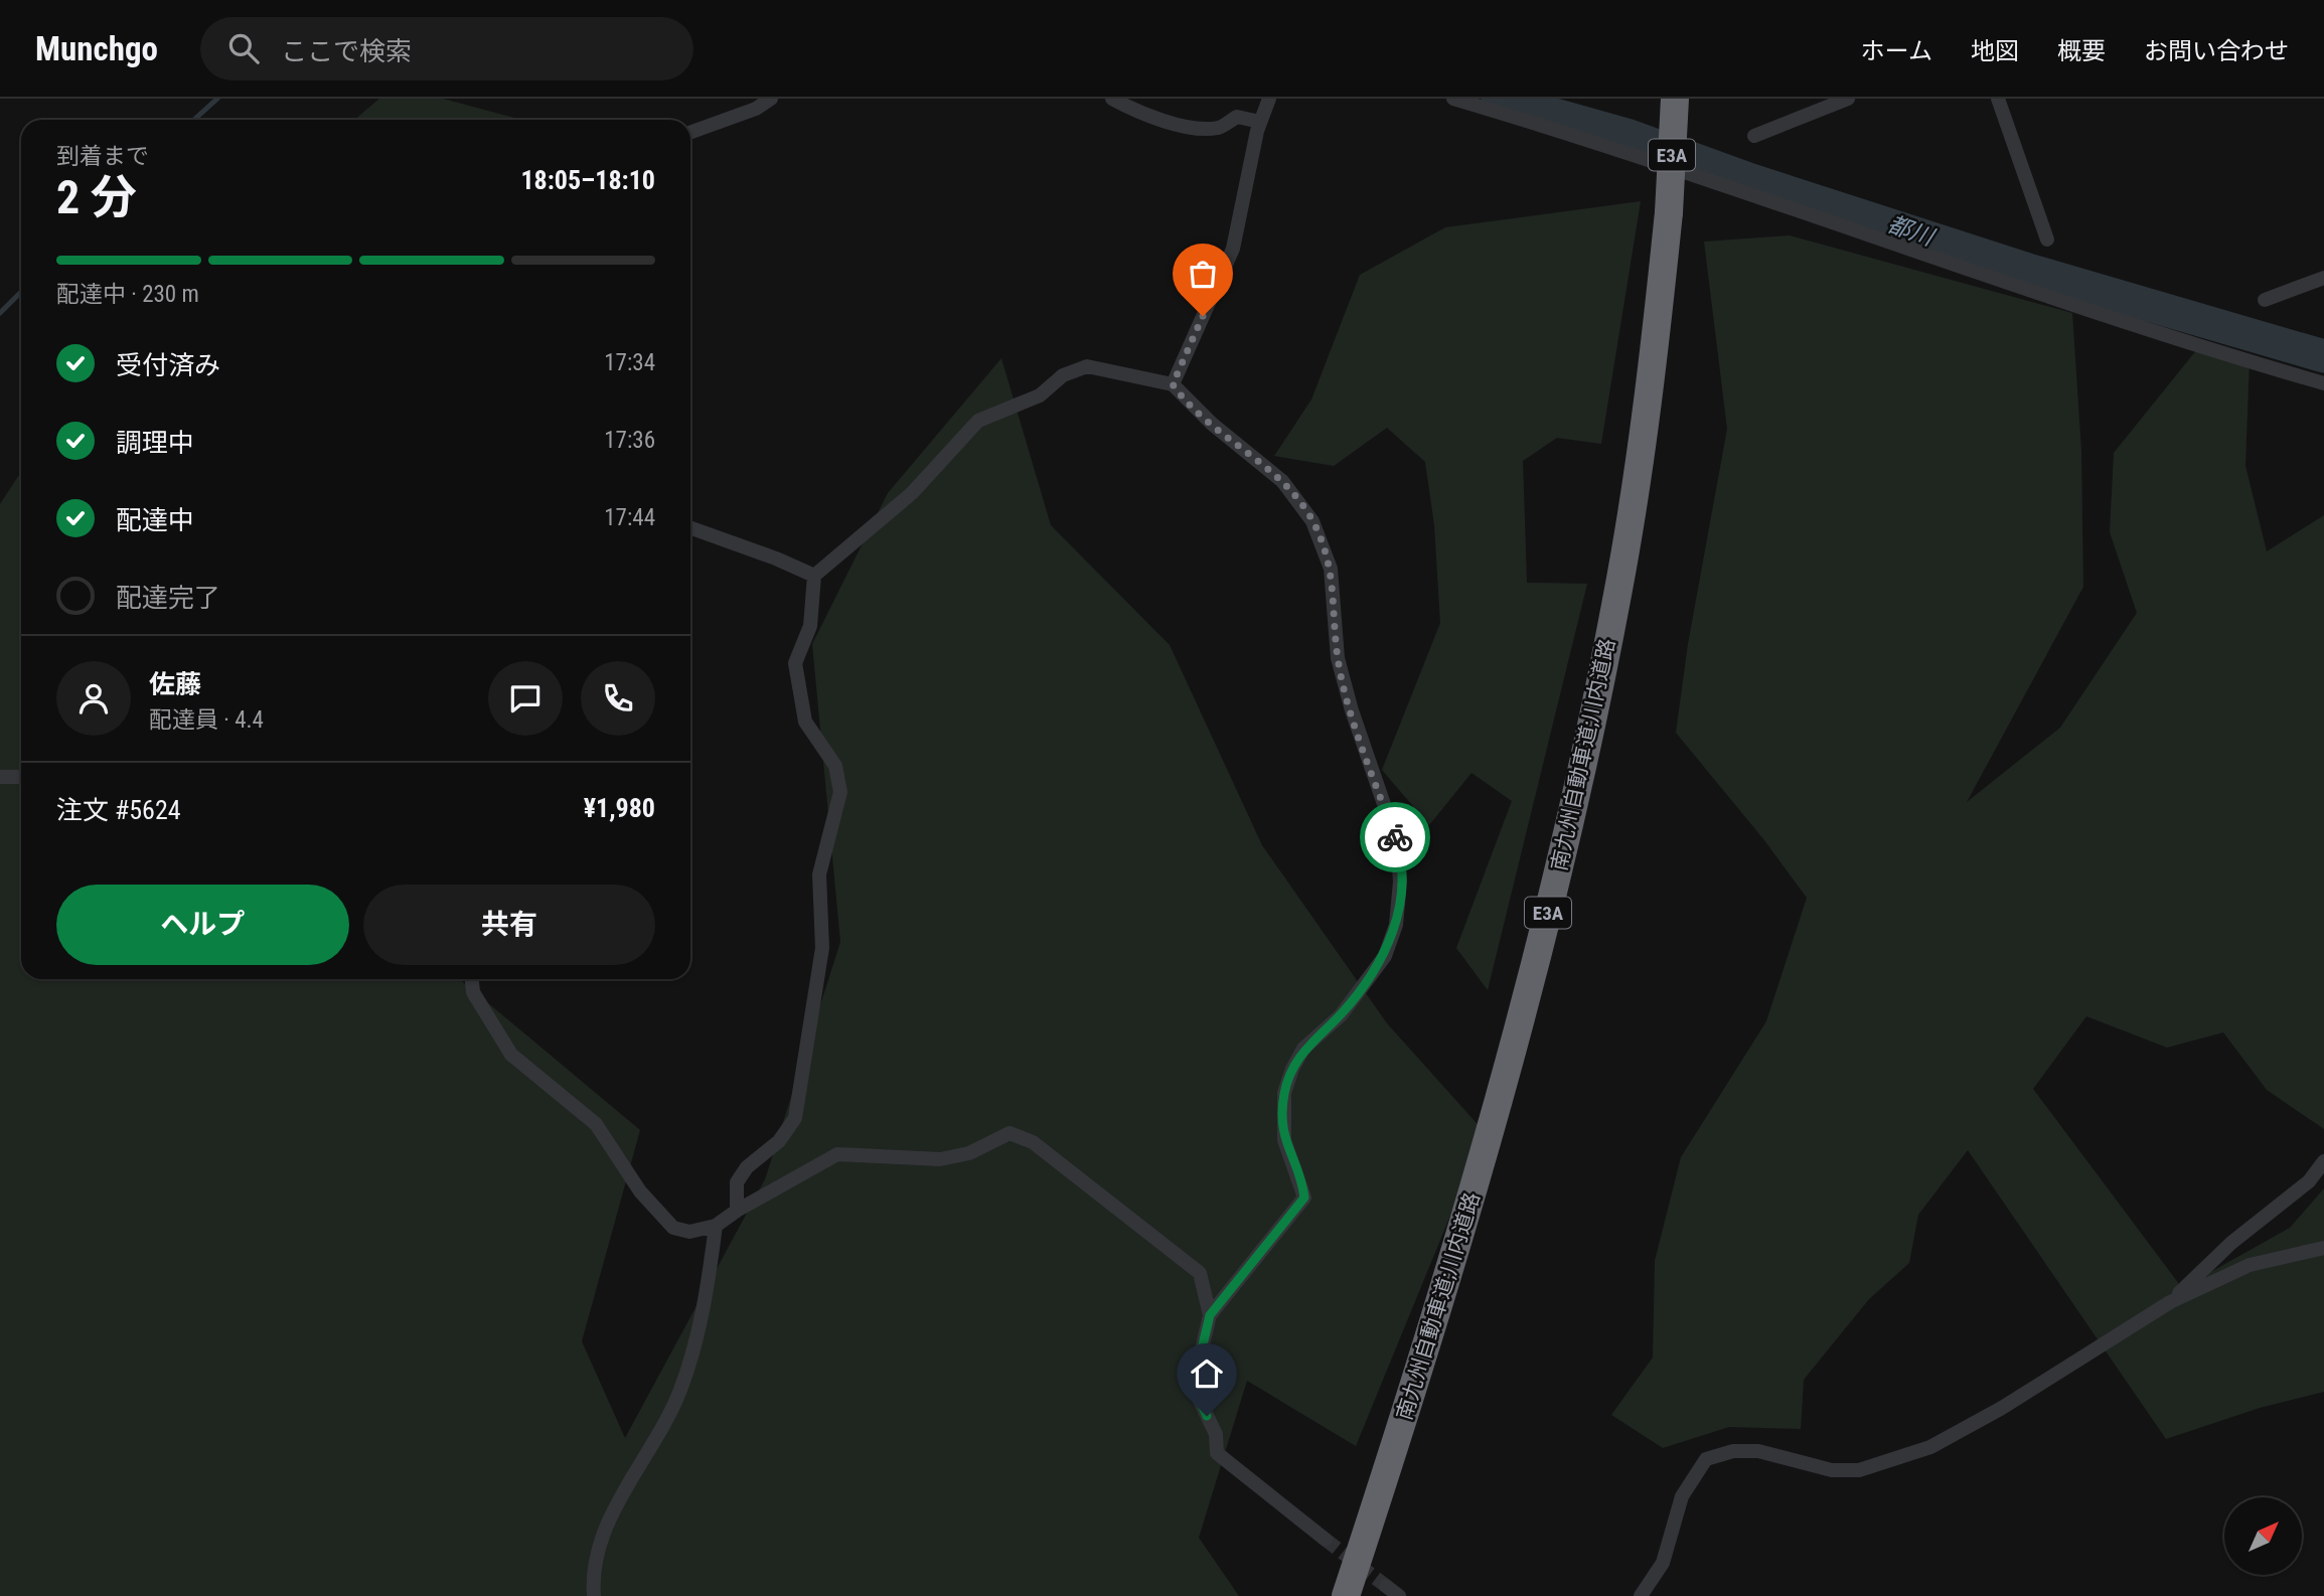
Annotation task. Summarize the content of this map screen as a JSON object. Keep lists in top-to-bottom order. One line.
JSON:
{"streets":{"highway":["E3A","南九州自動車道;川内道路"]},"water":["都川"],"north":"top right","page":{"header":"Munchgo","search":"ここで検索","nav":["ホーム","地図","概要","お問い合わせ"],"heading":["2 分","到着まで","18:05–18:10"],"panel":["佐藤","配達員 · 4.4","注文 #5624","¥1,980"],"bar":"配達中 · 230 m","list":[["受付済み","17:34"],["調理中","17:36"],["配達中","17:44"],"配達完了"],"buttons":["ヘルプ","共有"]}}
